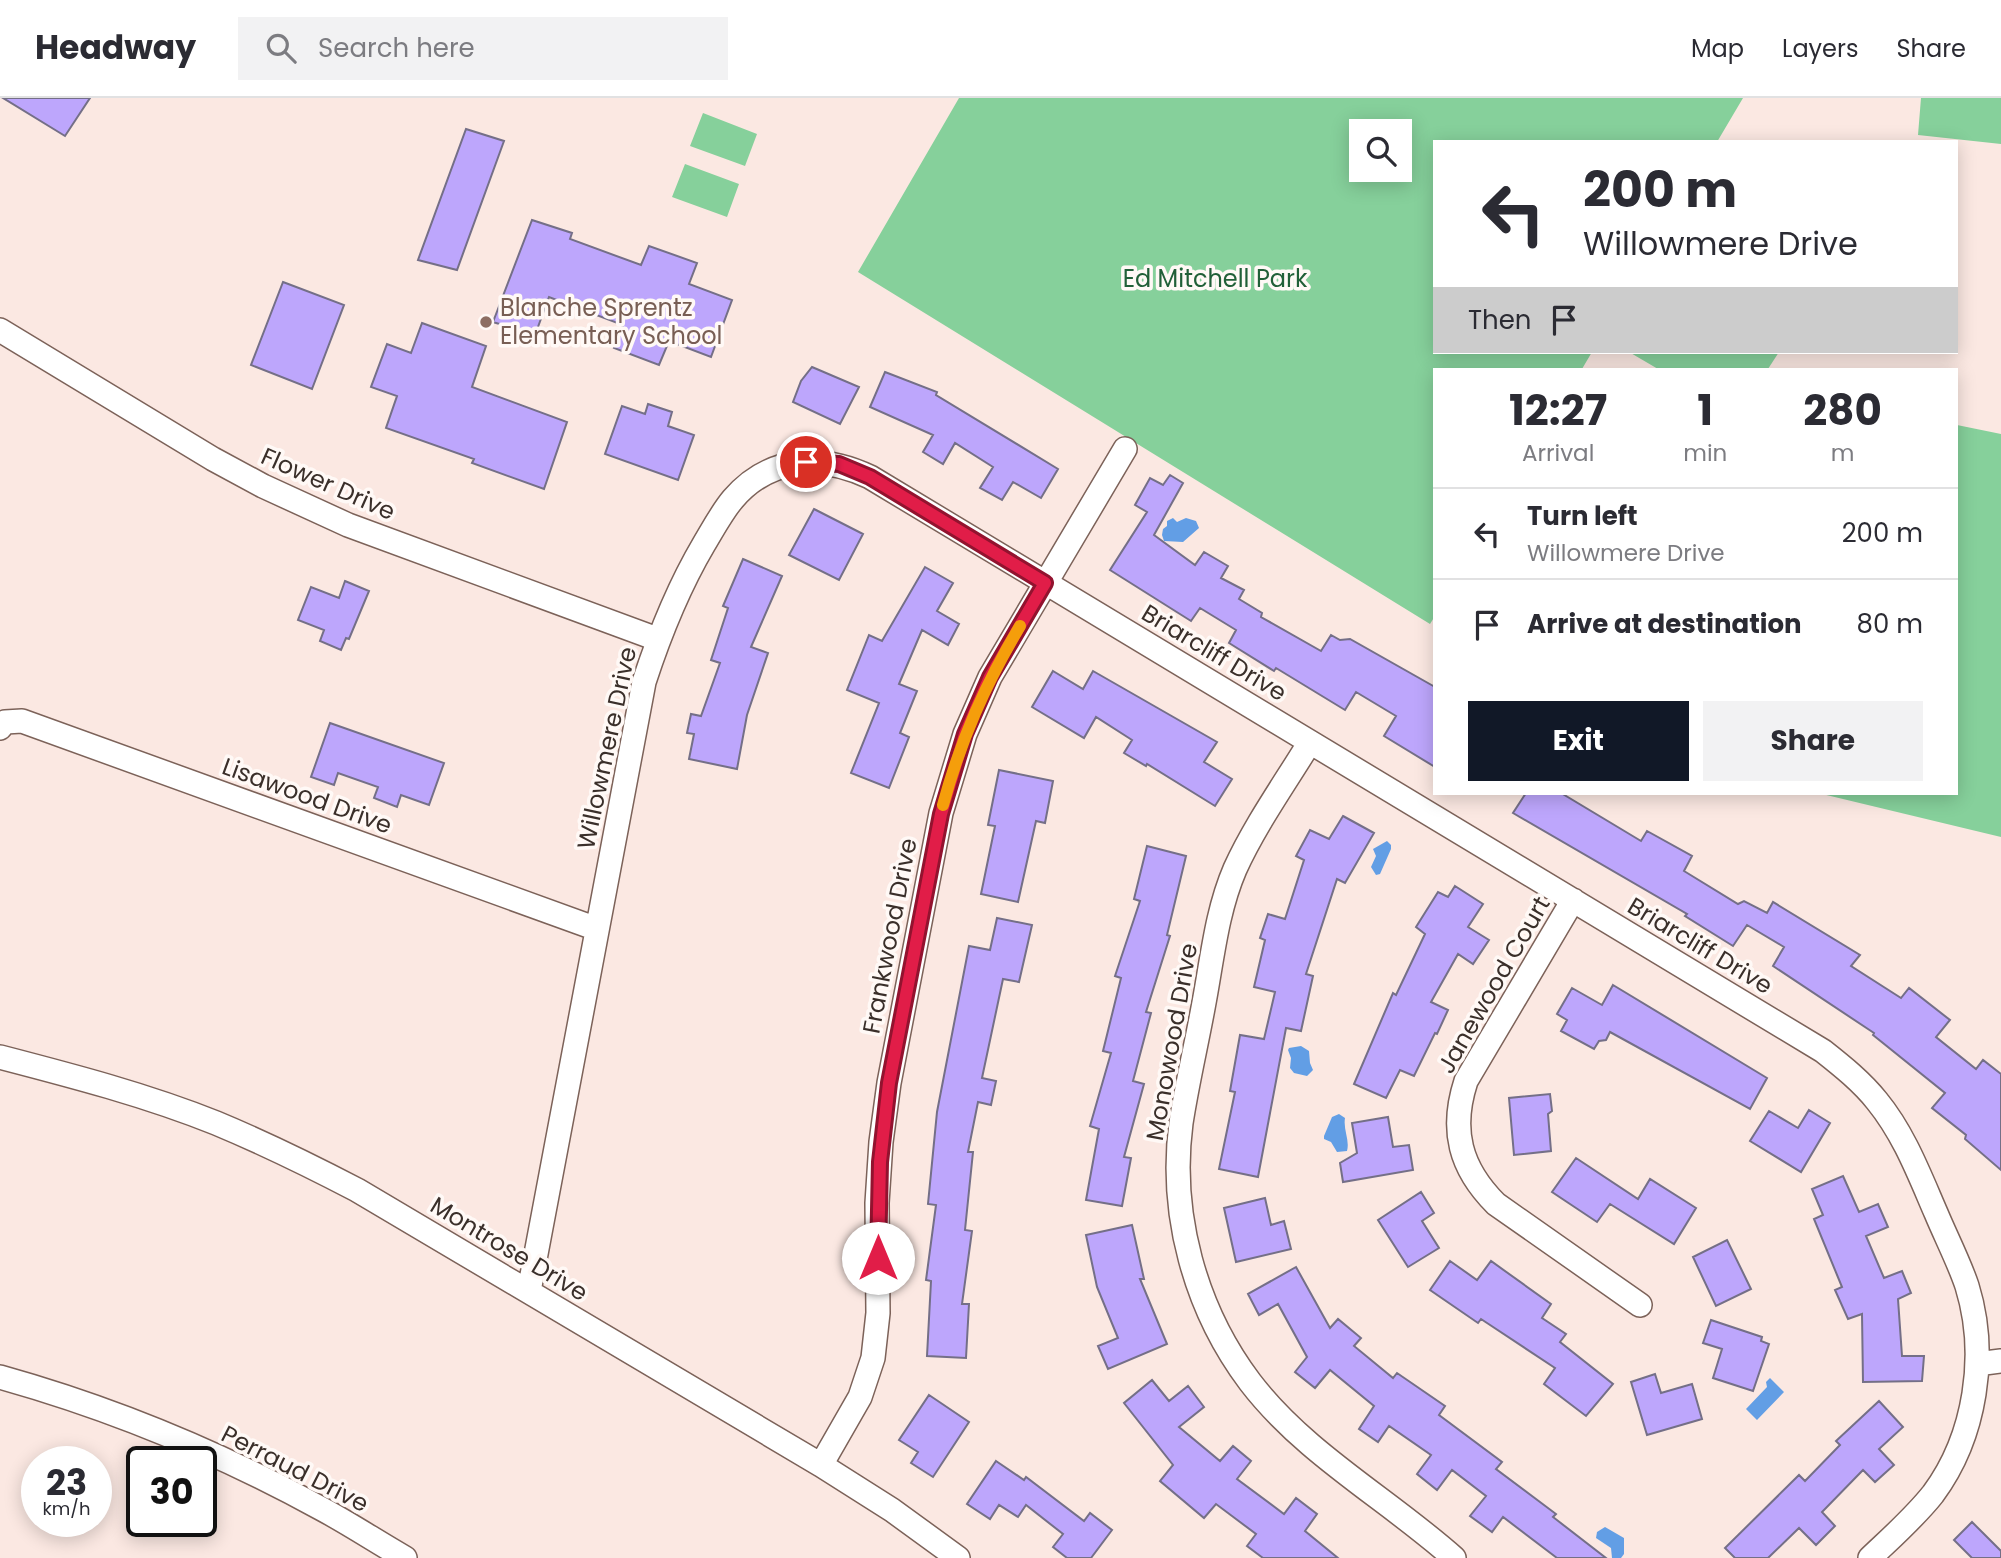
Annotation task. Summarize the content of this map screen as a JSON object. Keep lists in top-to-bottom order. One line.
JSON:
{"streets":{"street":["Flower Drive","Briarcliff Drive","Willowmere Drive","Lisawood Drive","Frankwood Drive","Janewood Court","Monowood Drive","Montrose Drive","Perraud Drive"]},"crossings":[["Flower Drive","Willowmere Drive"],["Briarcliff Drive","Willowmere Drive"],["Briarcliff Drive","Frankwood Drive"],["Briarcliff Drive","Janewood Court"],["Briarcliff Drive","Monowood Drive"],["Willowmere Drive","Lisawood Drive"],["Willowmere Drive","Frankwood Drive"],["Willowmere Drive","Montrose Drive"],["Frankwood Drive","Montrose Drive"]],"parks":["Ed Mitchell Park"],"places":["Blanche Sprentz Elementary School"],"page":{"header":"Headway","search":"Search here","nav":["Map","Layers","Share"],"turn":["200 m","Willowmere Drive"],"then":"Then","eta":["12:27","Arrival","1","min","280","m"],"list":[{"name":"Turn left","note":"Willowmere Drive","value":"200 m"},{"name":"Arrive at destination","value":"80 m"}],"buttons":["Exit","Share"],"speed":"23 km/h","limit":"30"}}
